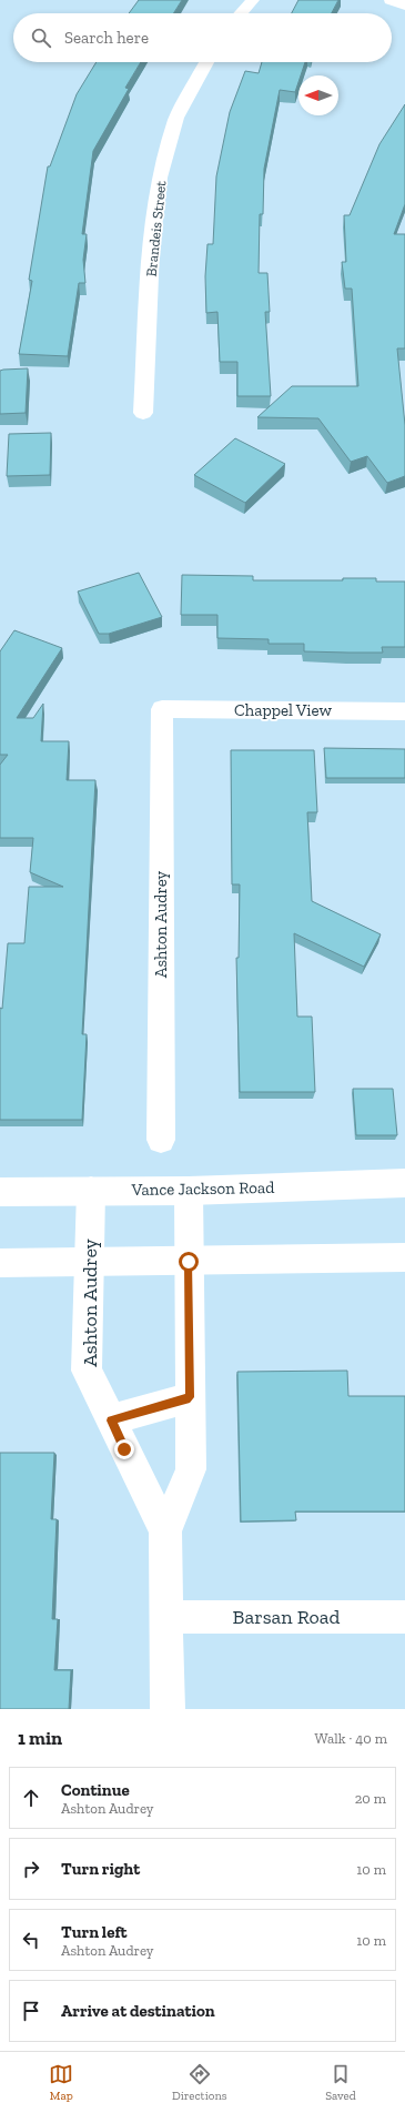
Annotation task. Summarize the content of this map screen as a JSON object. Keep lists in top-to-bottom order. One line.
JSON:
{"streets":{"street":["Brandeis Street","Chappel View","Ashton Audrey","Vance Jackson Road","Barsan Road"]},"crossings":[["Chappel View","Ashton Audrey"],["Ashton Audrey","Vance Jackson Road"],["Ashton Audrey","Barsan Road"]],"north":"left","page":{"search":"Search here","heading":["1 min","Walk · 40 m"],"list":[["Continue","Ashton Audrey","20 m"],["Turn right","10 m"],["Turn left","Ashton Audrey","10 m"],"Arrive at destination"],"nav":["Map","Directions","Saved"]}}
